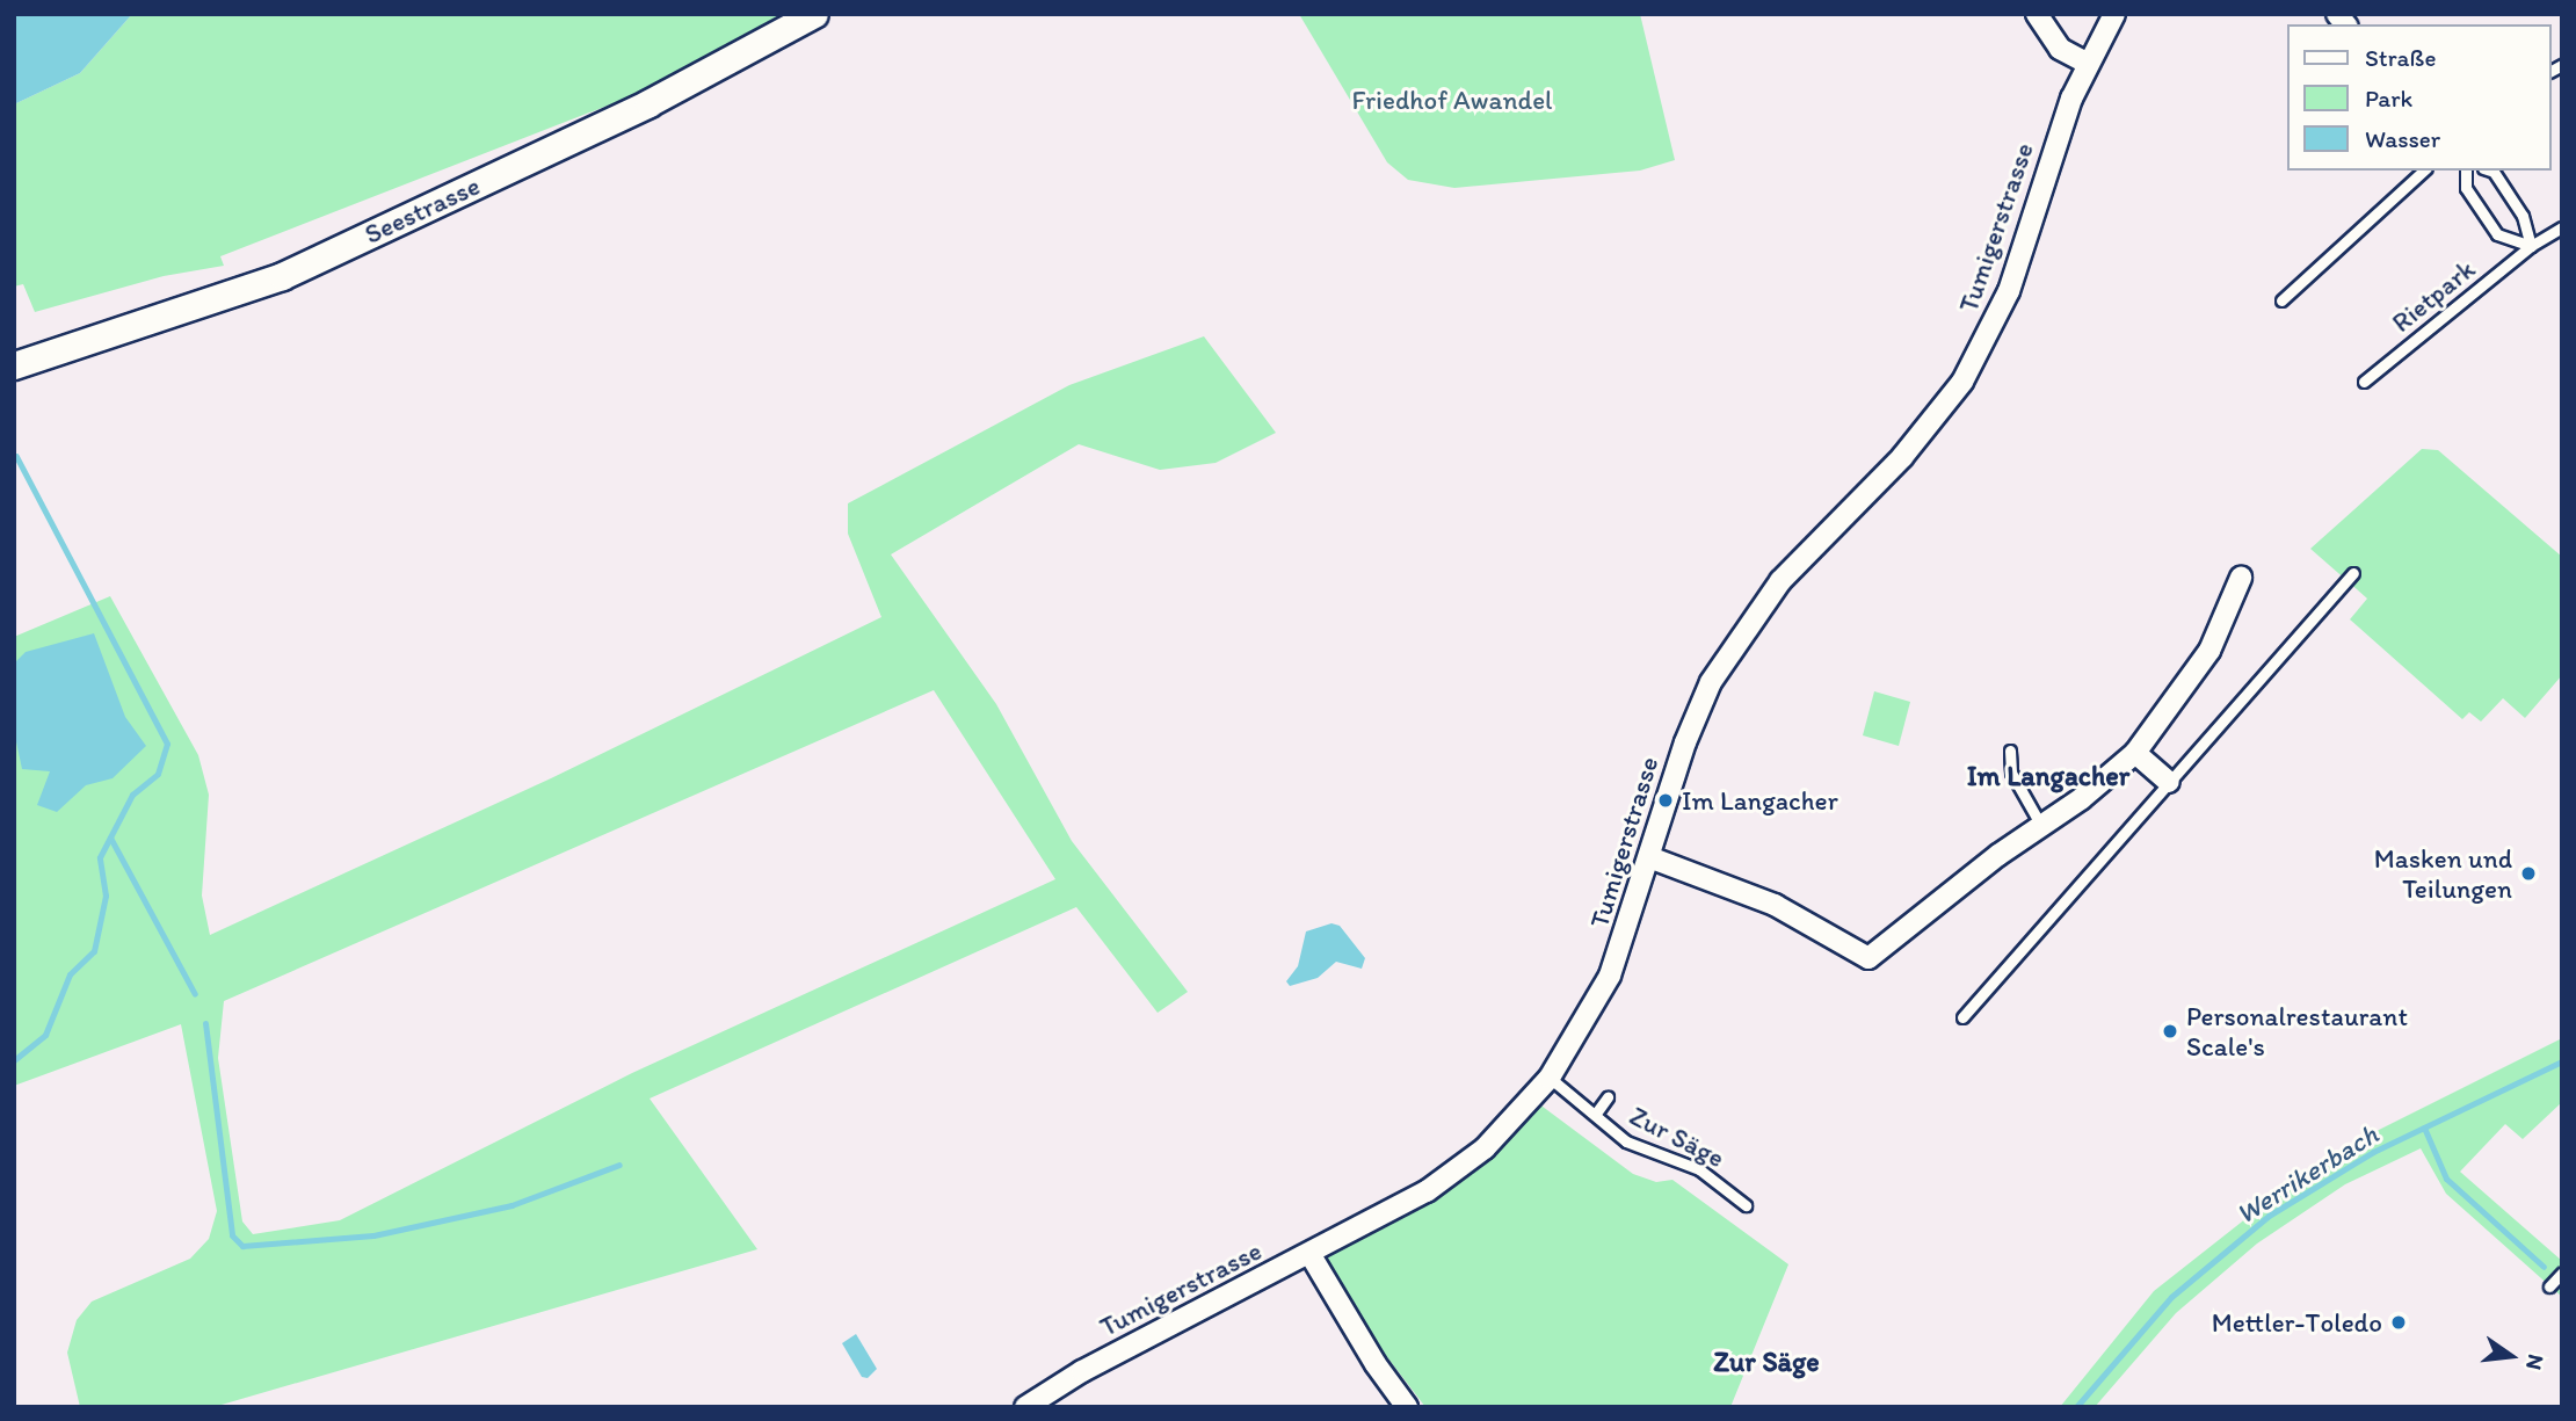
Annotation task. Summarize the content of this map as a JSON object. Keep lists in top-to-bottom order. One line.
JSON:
{"streets":{"street":["Seestrasse","Tumigerstrasse"],"lane":["Rietpark","Zur Säge"]},"crossings":[["Tumigerstrasse","Zur Säge"]],"districts":["Im Langacher","Zur Säge"],"water":["Werrikerbach"],"parks":["Friedhof Awandel"],"places":["Im Langacher","Masken und Teilungen","Personalrestaurant Scale's","Mettler-Toledo"],"legend":["Straße","Park","Wasser"],"north":"right"}
